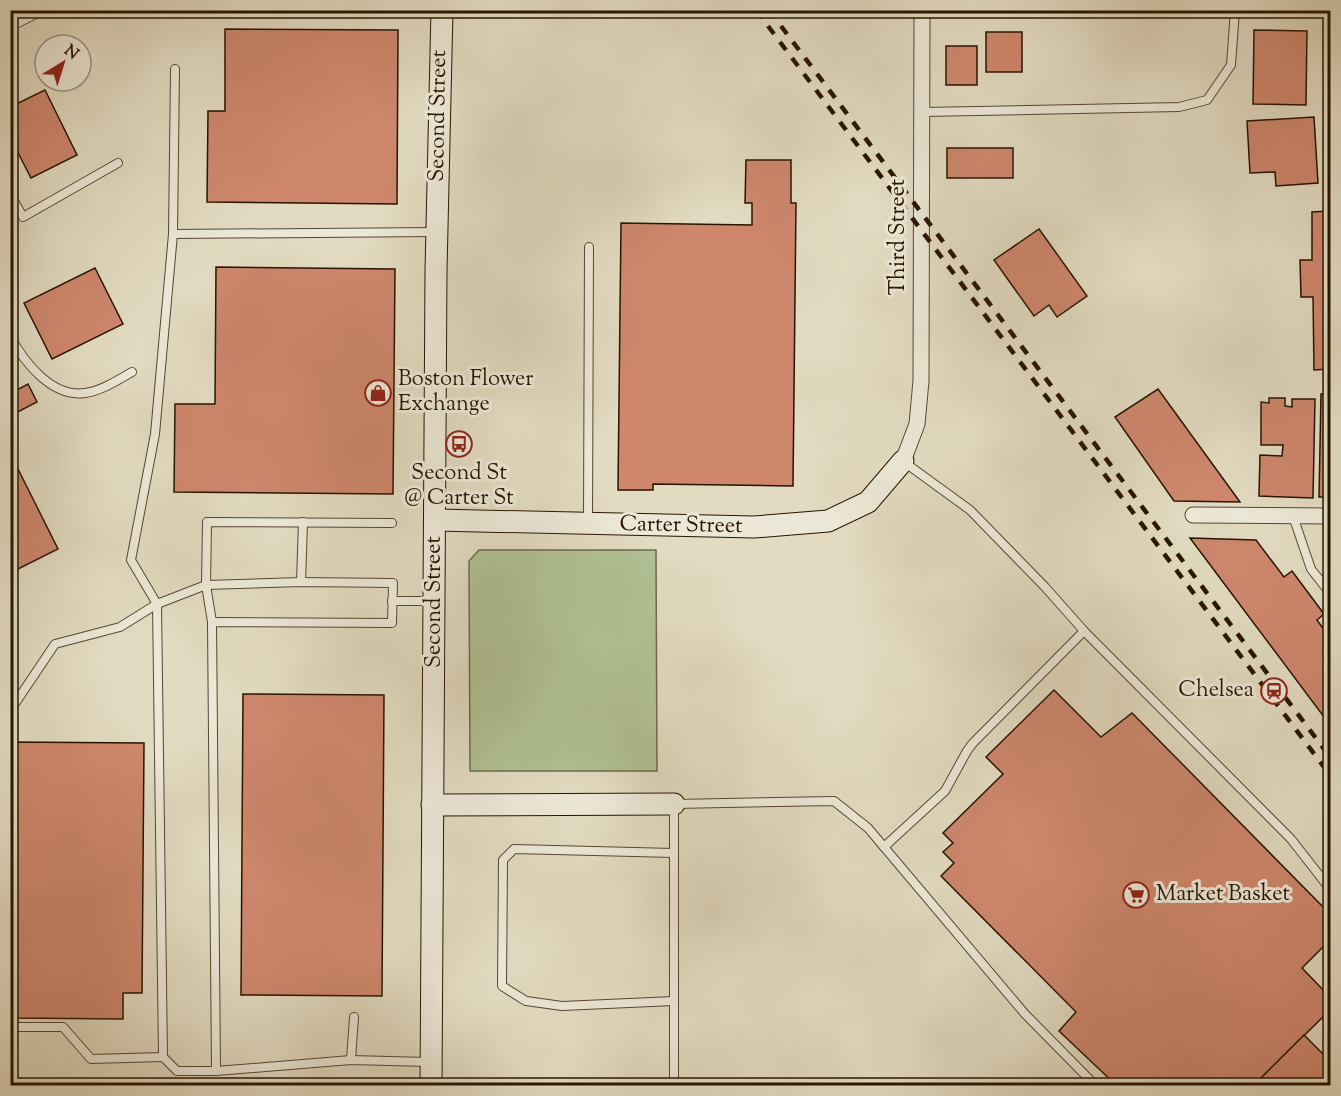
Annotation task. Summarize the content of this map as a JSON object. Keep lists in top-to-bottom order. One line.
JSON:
{"streets":{"main road":["Second Street","Carter Street"],"street":["Third Street"]},"crossings":[["Second Street","Carter Street"],["Third Street","Carter Street"]],"places":{"shop":["Boston Flower Exchange"],"bus stop":["Second St @ Carter St"],"station":["Chelsea"],"supermarket":["Market Basket"]},"north":"top right"}
